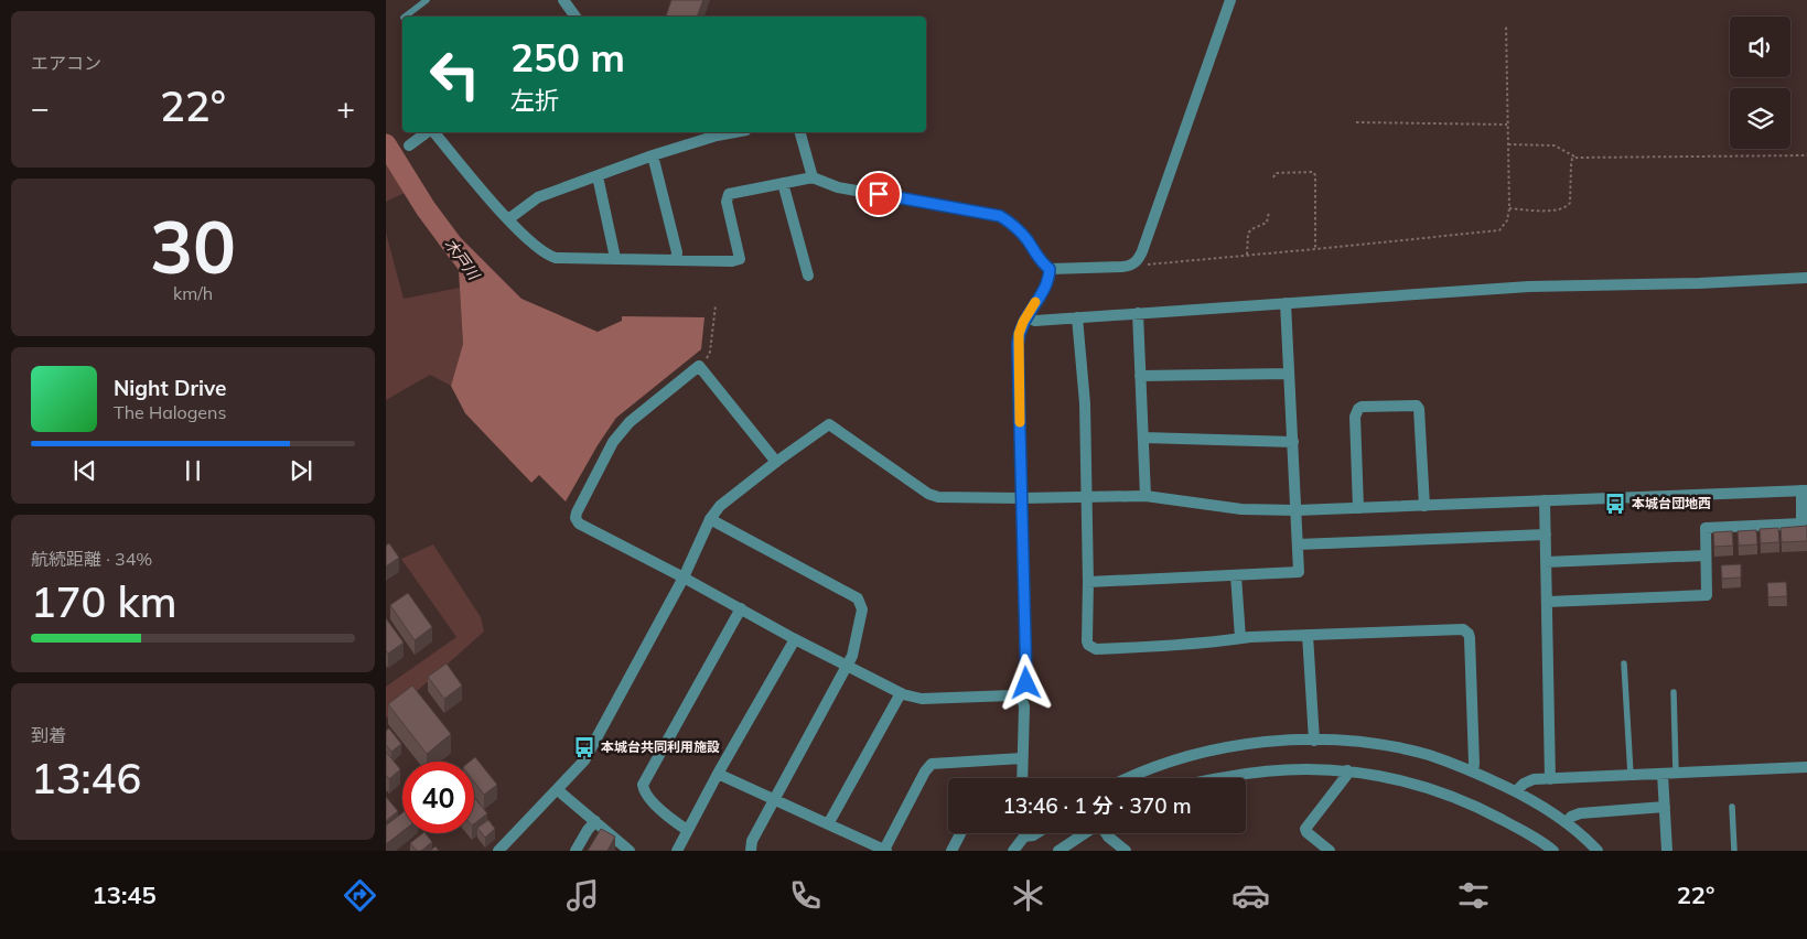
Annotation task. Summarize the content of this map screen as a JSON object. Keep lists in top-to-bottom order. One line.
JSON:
{"water":["木戸川"],"places":{"bus stop":["本城台団地西","本城台共同利用施設"]},"page":{"tile":["エアコン",["30","km/h"],["航続距離 · 34%","170 km"],["到着","13:46"]],"turn":["250 m","左折"],"heat":["−","22°","+"],"song":["Night Drive","The Halogens"],"limit":"40","trip":"13:46 · 1 分 · 370 m","tabs":["13:45","22°"]}}
